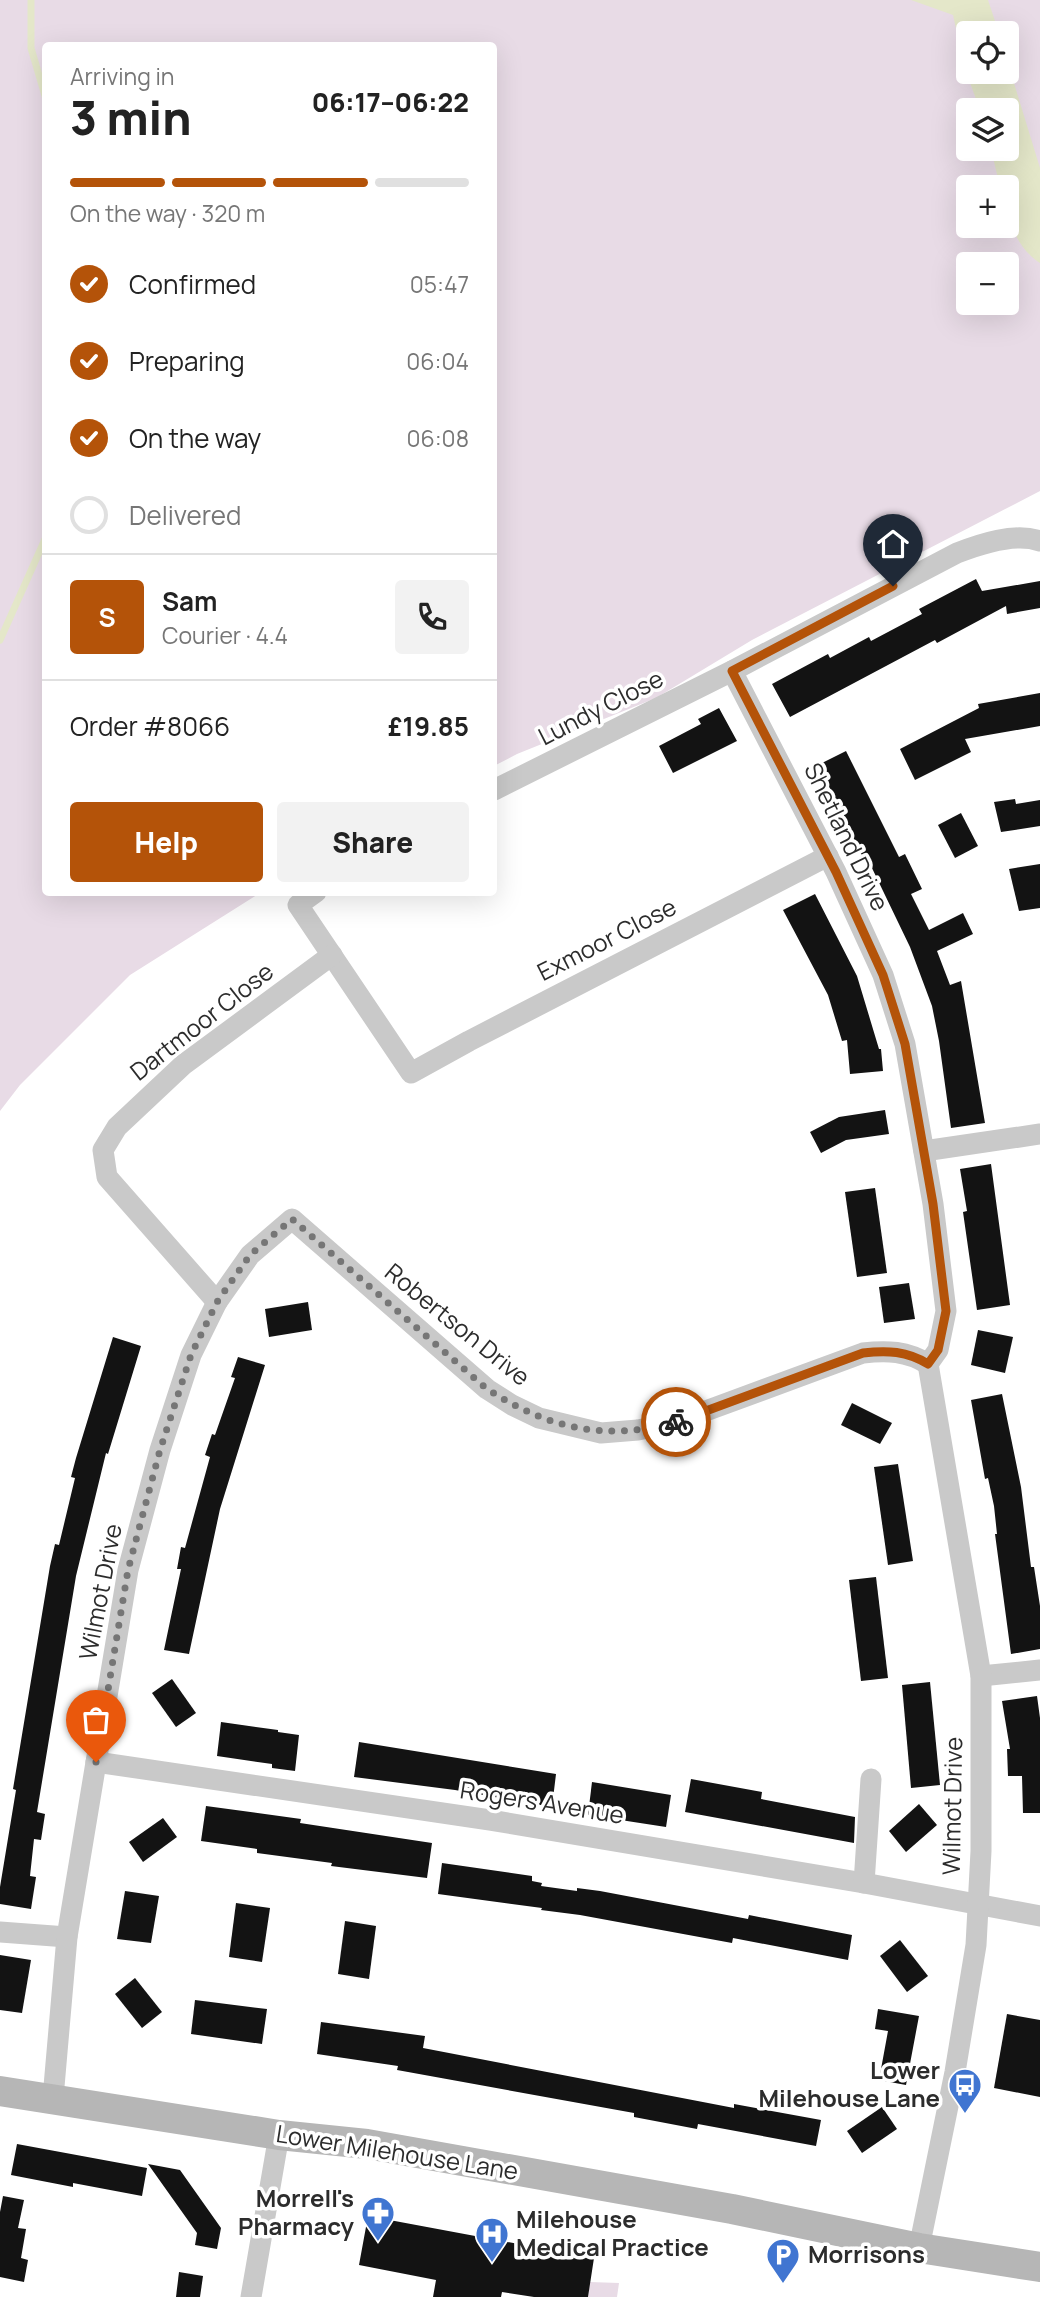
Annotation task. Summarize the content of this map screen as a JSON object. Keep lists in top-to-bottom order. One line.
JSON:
{"streets":{"main road":["Lower Milehouse Lane"],"street":["Lundy Close","Shetland Drive","Exmoor Close","Dartmoor Close","Robertson Drive","Wilmot Drive","Rogers Avenue"]},"crossings":[["Lundy Close","Shetland Drive"],["Shetland Drive","Exmoor Close"],["Shetland Drive","Robertson Drive"],["Shetland Drive","Wilmot Drive"],["Exmoor Close","Dartmoor Close"],["Dartmoor Close","Wilmot Drive"],["Robertson Drive","Wilmot Drive"],["Wilmot Drive","Rogers Avenue"],["Wilmot Drive","Lower Milehouse Lane"]],"places":{"bus stop":["Lower Milehouse Lane"],"pharmacy":["Morrell's Pharmacy"],"hospital":["Milehouse Medical Practice"],"parking":["Morrisons"]},"page":{"map_buttons":["+","−"],"heading":["3 min","Arriving in","06:17–06:22"],"panel":["Sam","Courier · 4.4","Order #8066","£19.85"],"bar":"On the way · 320 m","list":[["Confirmed","05:47"],["Preparing","06:04"],["On the way","06:08"],"Delivered"],"round":"S","buttons":["Help","Share"]}}
